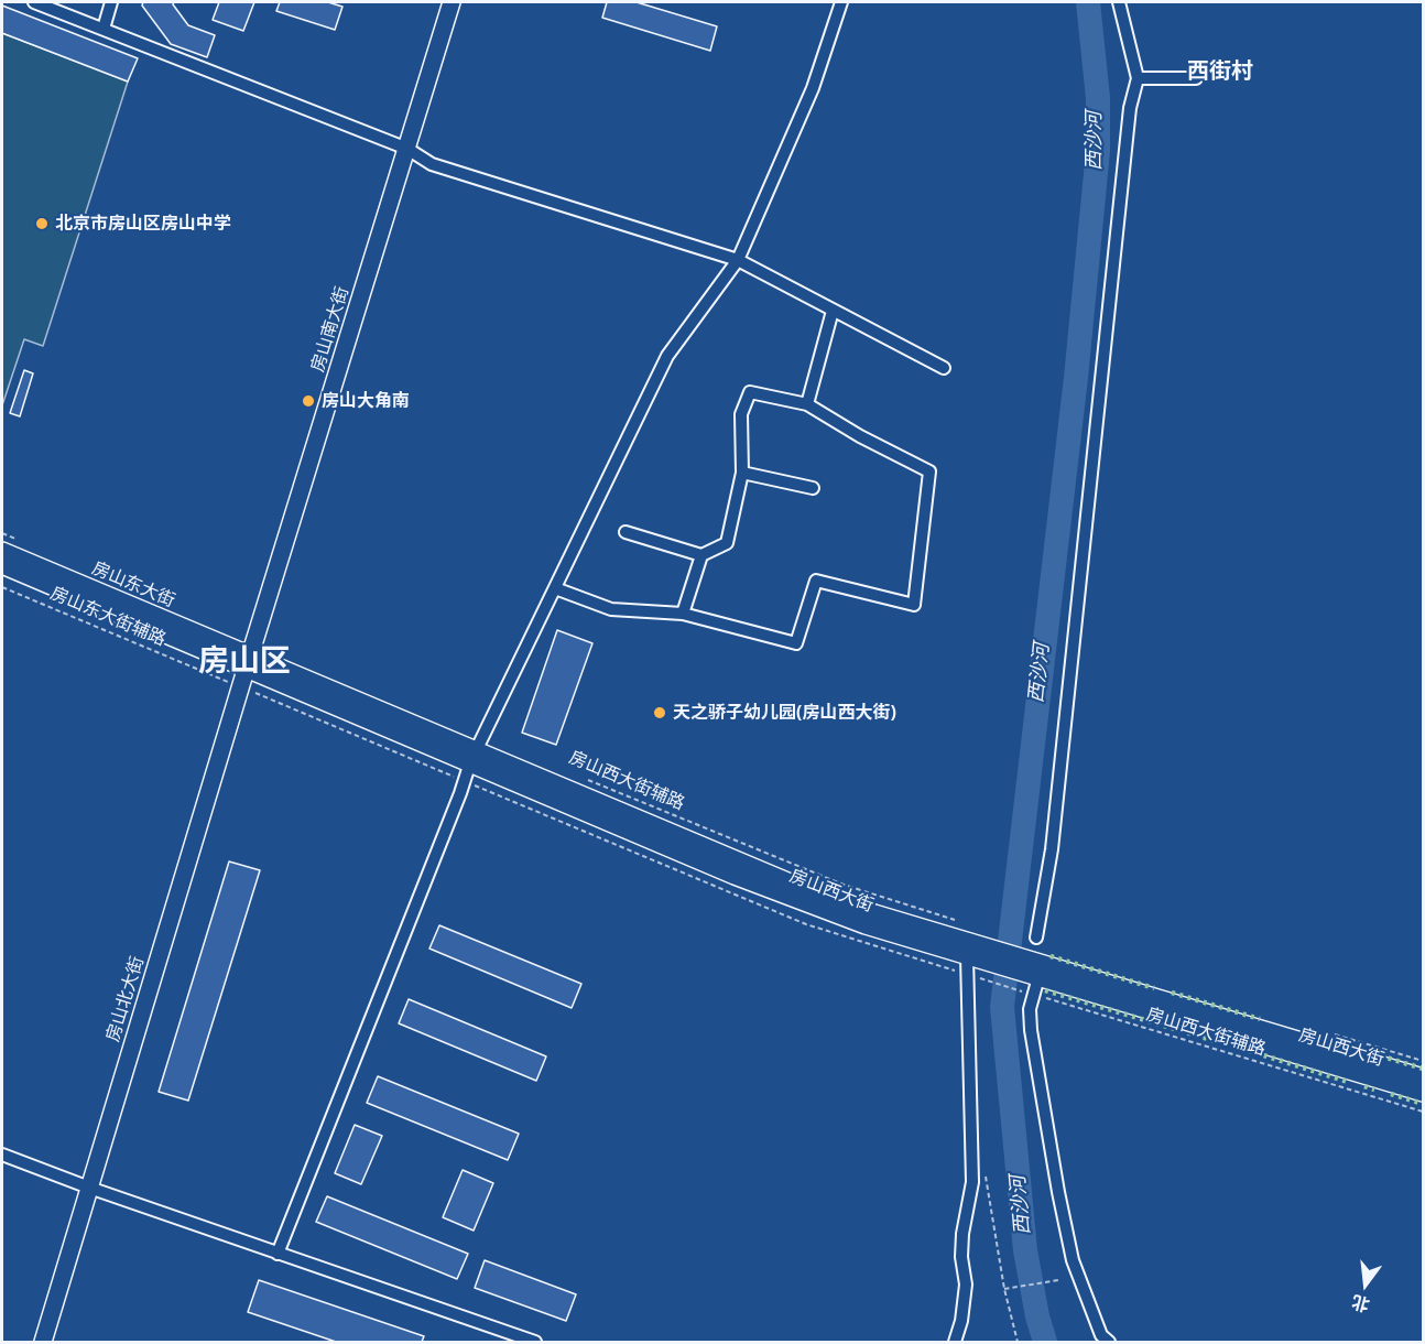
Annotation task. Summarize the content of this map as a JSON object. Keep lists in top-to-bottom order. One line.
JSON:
{"streets":{"main road":["房山南大街","房山东大街","房山西大街","房山北大街"],"path":["房山东大街辅路","房山西大街辅路"]},"crossings":[["房山南大街","房山东大街"],["房山南大街","房山西大街"],["房山南大街","房山北大街"],["房山东大街","房山西大街"],["房山东大街","房山北大街"],["房山东大街辅路","房山北大街"],["房山西大街辅路","房山西大街"],["房山西大街","房山北大街"]],"districts":["西街村","房山区"],"water":["西沙河"],"places":["北京市房山区房山中学","房山大角南","天之骄子幼儿园(房山西大街)"],"north":"bottom"}
